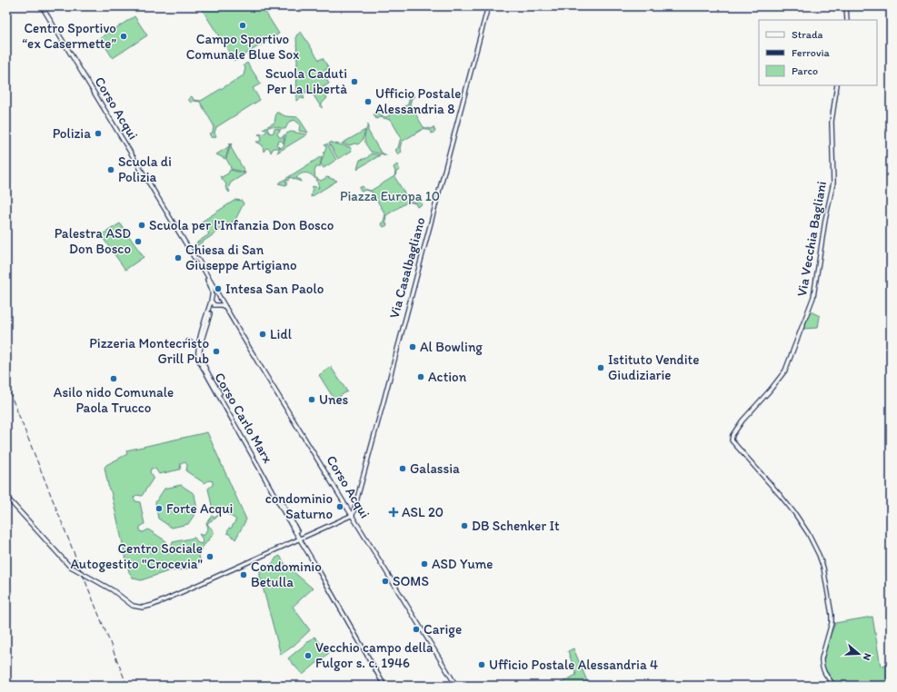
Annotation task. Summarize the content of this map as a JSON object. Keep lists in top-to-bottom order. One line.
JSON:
{"streets":{"street":["Corso Acqui","Via Vecchia Bagliani","Via Casalbagliano","Corso Carlo Marx"]},"crossings":[["Corso Acqui","Via Casalbagliano"],["Corso Acqui","Corso Carlo Marx"]],"parks":["Piazza Europa 10"],"places":{"other":["Campo Sportivo Comunale Blue Sox","Centro Sportivo “ex Casermette”","Scuola Caduti Per La Libertà","Ufficio Postale Alessandria 8","Polizia","Scuola di Polizia","Scuola per l'Infanzia Don Bosco","Palestra ASD Don Bosco","Chiesa di San Giuseppe Artigiano","Intesa San Paolo","Lidl","Al Bowling","Pizzeria Montecristo Grill Pub","Istituto Vendite Giudiziarie","Action","Asilo nido Comunale Paola Trucco","Unes","Galassia","condominio Saturno","Forte Acqui","DB Schenker It","Centro Sociale Autogestito \"Crocevia\"","ASD Yume","Condominio Betulla","SOMS","Carige","Vecchio campo della Fulgor s. c. 1946","Ufficio Postale Alessandria 4"],"health":["ASL 20"]},"legend":["Strada","Ferrovia","Parco"],"north":"right"}
